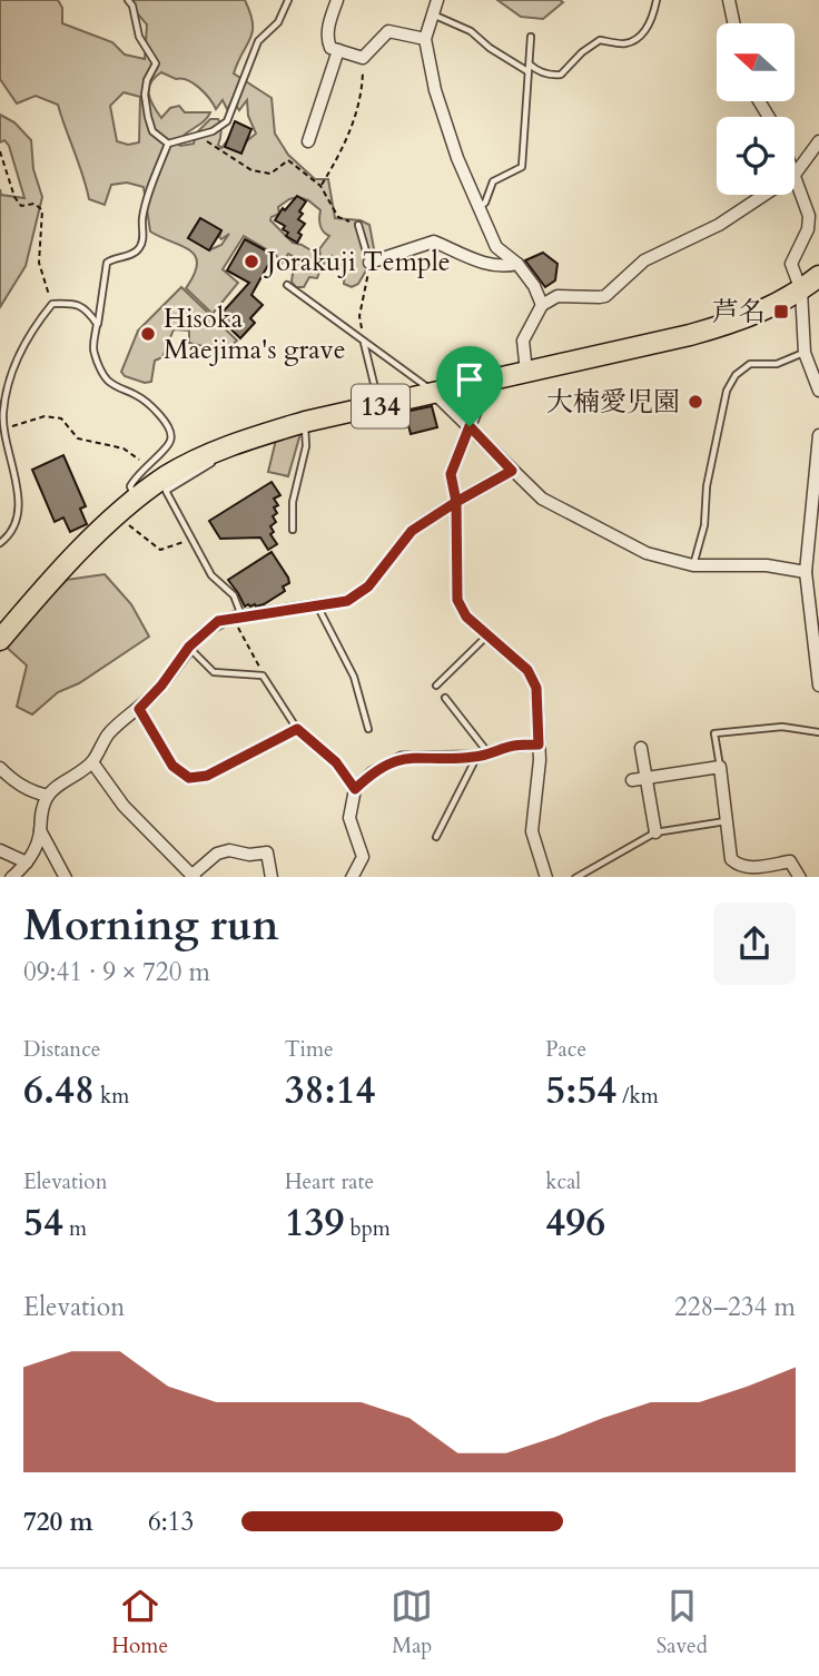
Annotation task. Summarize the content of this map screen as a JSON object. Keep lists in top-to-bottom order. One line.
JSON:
{"streets":{"highway":["134"]},"places":{"other":["Jorakuji Temple","Hisoka Maejima's grave","大楠愛児園"],"transit":["芦名"]},"north":"left","page":{"heading":["Morning run","09:41 · 9 × 720 m"],"stats":[["Distance","6.48 km"],["Time","38:14"],["Pace","5:54 /km"],["Elevation","54 m"],["Heart rate","139 bpm"],["kcal","496"]],"chart":["Elevation","228–234 m"],"list":[{"name":"720 m","note":"6:13"}],"tabs":["Home","Map","Saved"]}}
